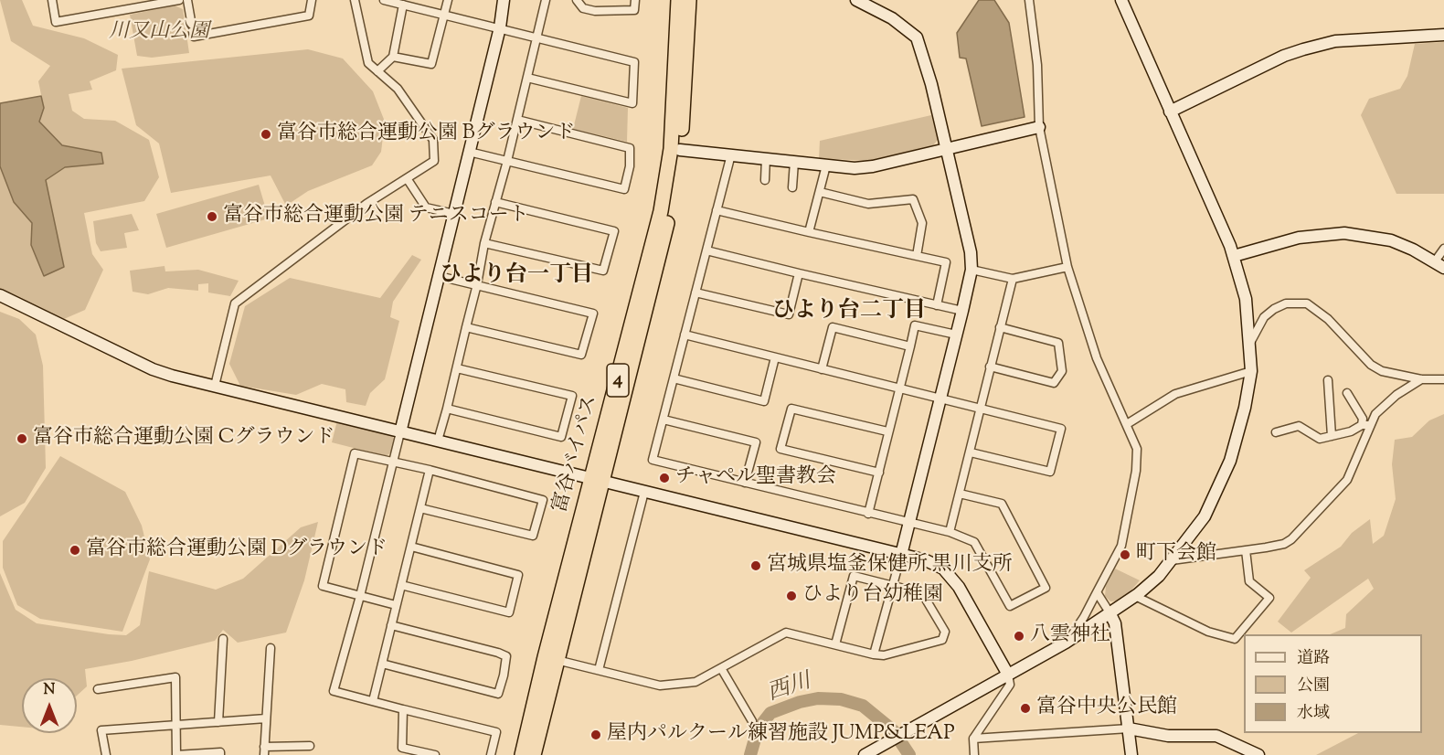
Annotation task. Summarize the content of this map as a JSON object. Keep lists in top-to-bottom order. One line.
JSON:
{"streets":{"highway":["4","富谷バイパス"]},"districts":["ひより台一丁目","ひより台二丁目"],"water":["西川"],"parks":["川又山公園"],"places":["富谷市総合運動公園 Bグラウンド","富谷市総合運動公園 テニスコート","富谷市総合運動公園 Cグラウンド","チャペル聖書教会","富谷市総合運動公園 Dグラウンド","町下会館","宮城県塩釜保健所 黒川支所","ひより台幼稚園","八雲神社","富谷中央公民館","屋内パルクール練習施設 JUMP&LEAP"],"legend":["道路","公園","水域"],"north":"top"}
